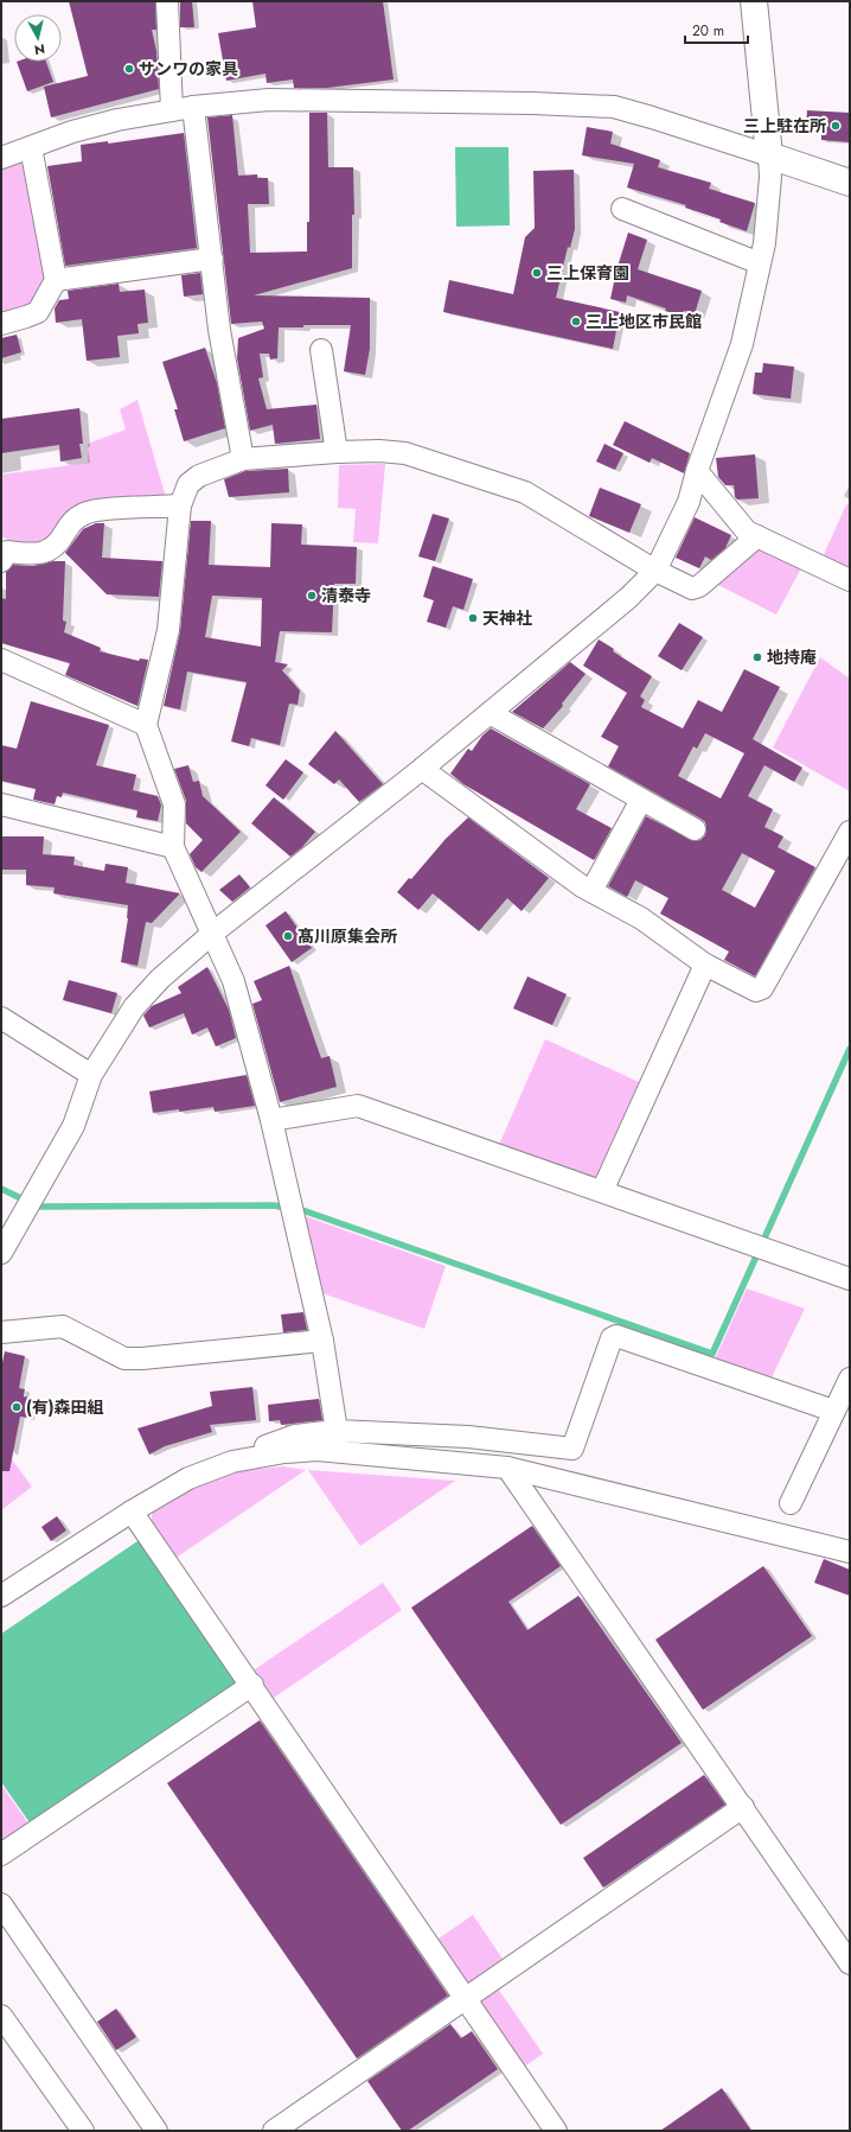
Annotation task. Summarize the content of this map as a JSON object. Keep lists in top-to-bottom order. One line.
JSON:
{"places":["サンワの家具","三上駐在所","三上保育園","三上地区市民館","清泰寺","天神社","地持庵","髙川原集会所","(有)森田組"],"scale_bar":"20 m","north":"bottom"}
